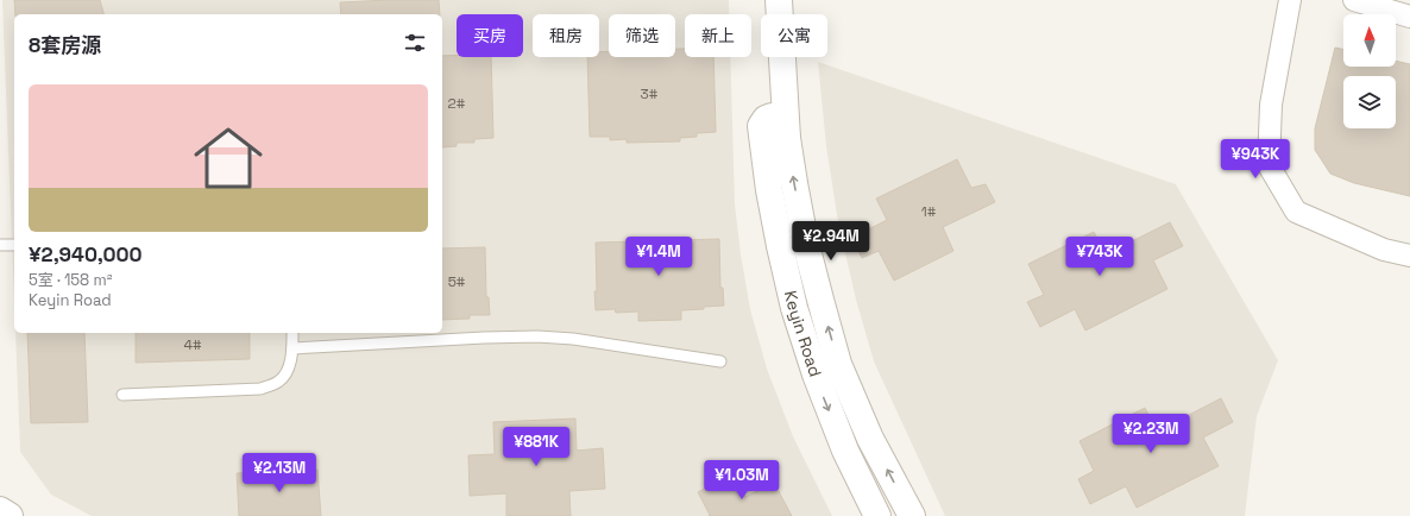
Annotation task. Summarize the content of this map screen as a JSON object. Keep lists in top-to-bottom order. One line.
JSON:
{"streets":{"street":["Keyin Road"]},"house_numbers":["3#","2#","1#","5#","4#"],"north":"top","page":{"chip":["买房","租房","筛选","新上","公寓"],"heading":"8套房源","list":[{"name":"¥2,940,000","note":"5室 · 158 m² · Keyin Road"}],"price":["¥943K","¥2.94M","¥1.4M","¥743K","¥2.23M","¥881K","¥2.13M","¥1.03M"]}}
